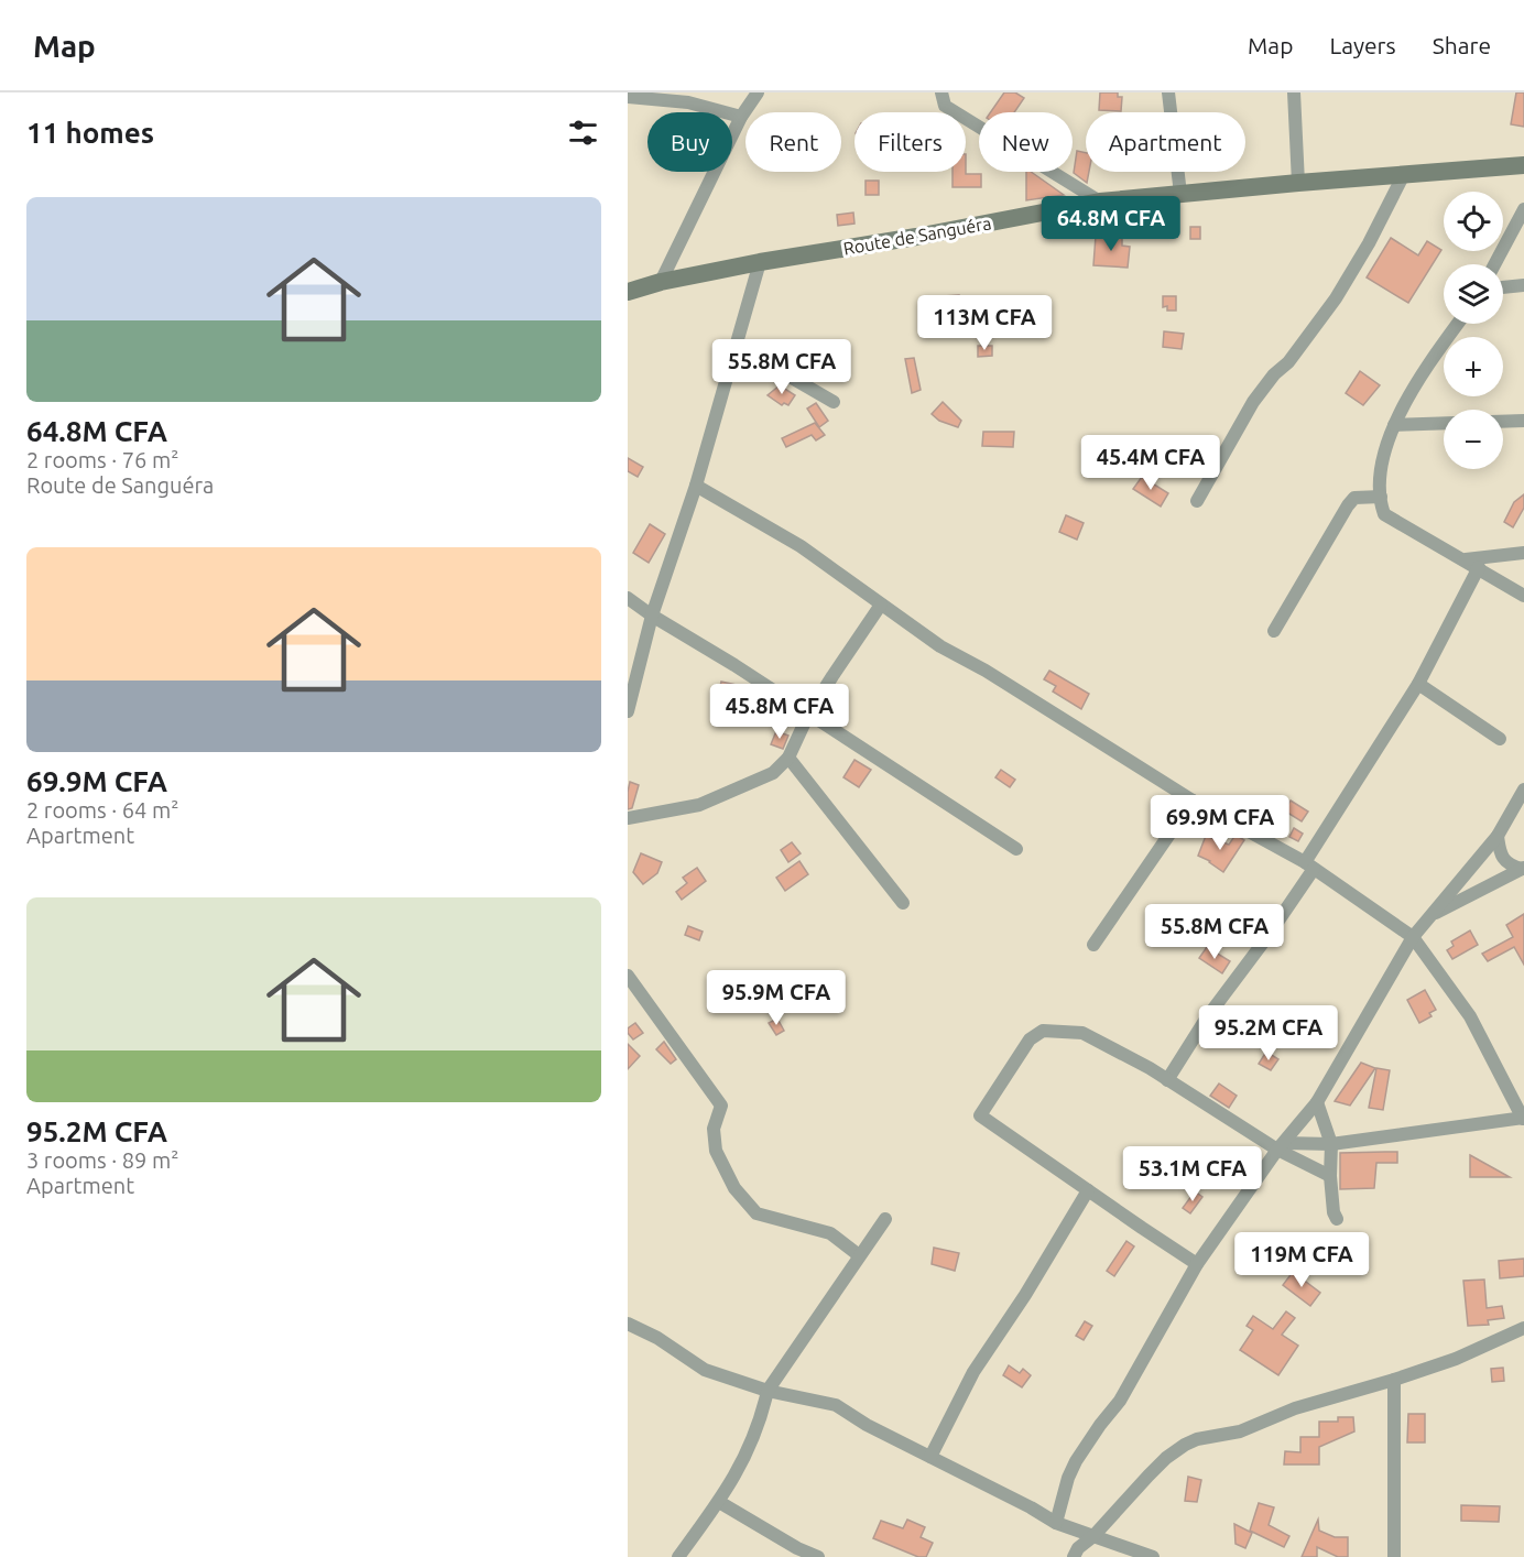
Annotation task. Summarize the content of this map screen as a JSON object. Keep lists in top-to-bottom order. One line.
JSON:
{"streets":{"street":["Route de Sanguéra"]},"page":{"header":"Map","nav":["Map","Layers","Share"],"heading":"11 homes","chip":["Buy","Rent","Filters","New","Apartment"],"list":[{"name":"64.8M CFA","note":"2 rooms · 76 m² · Route de Sanguéra"},{"name":"69.9M CFA","note":"2 rooms · 64 m² · Apartment"},{"name":"95.2M CFA","note":"3 rooms · 89 m² · Apartment"}],"map_buttons":["+","−"],"price":["64.8M CFA","113M CFA","55.8M CFA","45.4M CFA","45.8M CFA","69.9M CFA","55.8M CFA","95.9M CFA","95.2M CFA","53.1M CFA","119M CFA"]}}
